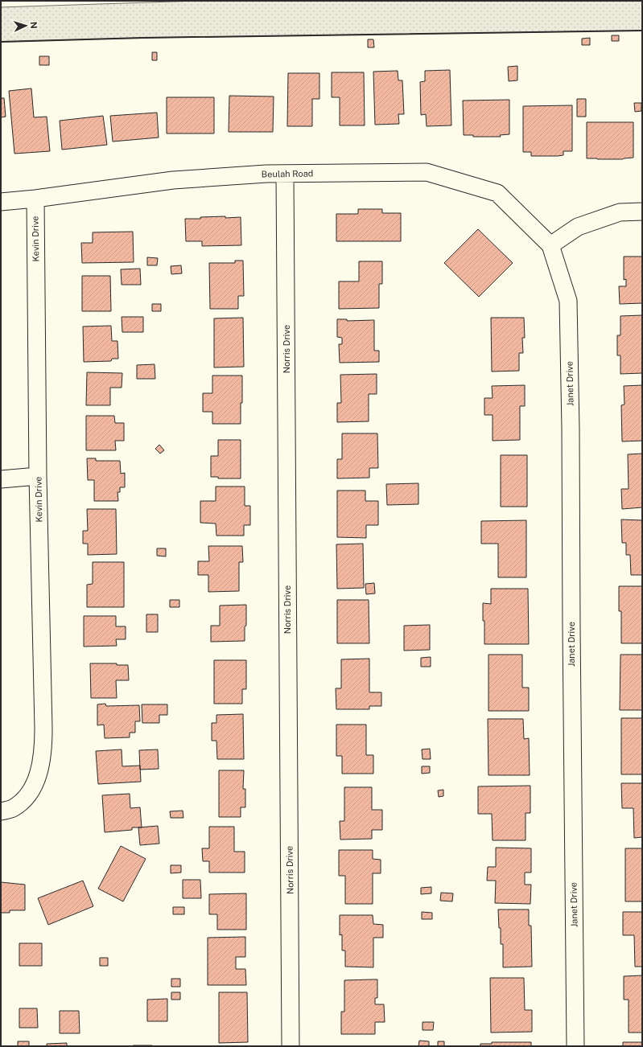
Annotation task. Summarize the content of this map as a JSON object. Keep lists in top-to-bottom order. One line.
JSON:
{"streets":{"street":["Beulah Road","Kevin Drive","Norris Drive","Janet Drive"]},"crossings":[["Beulah Road","Kevin Drive"],["Beulah Road","Norris Drive"],["Beulah Road","Janet Drive"]],"north":"right"}
